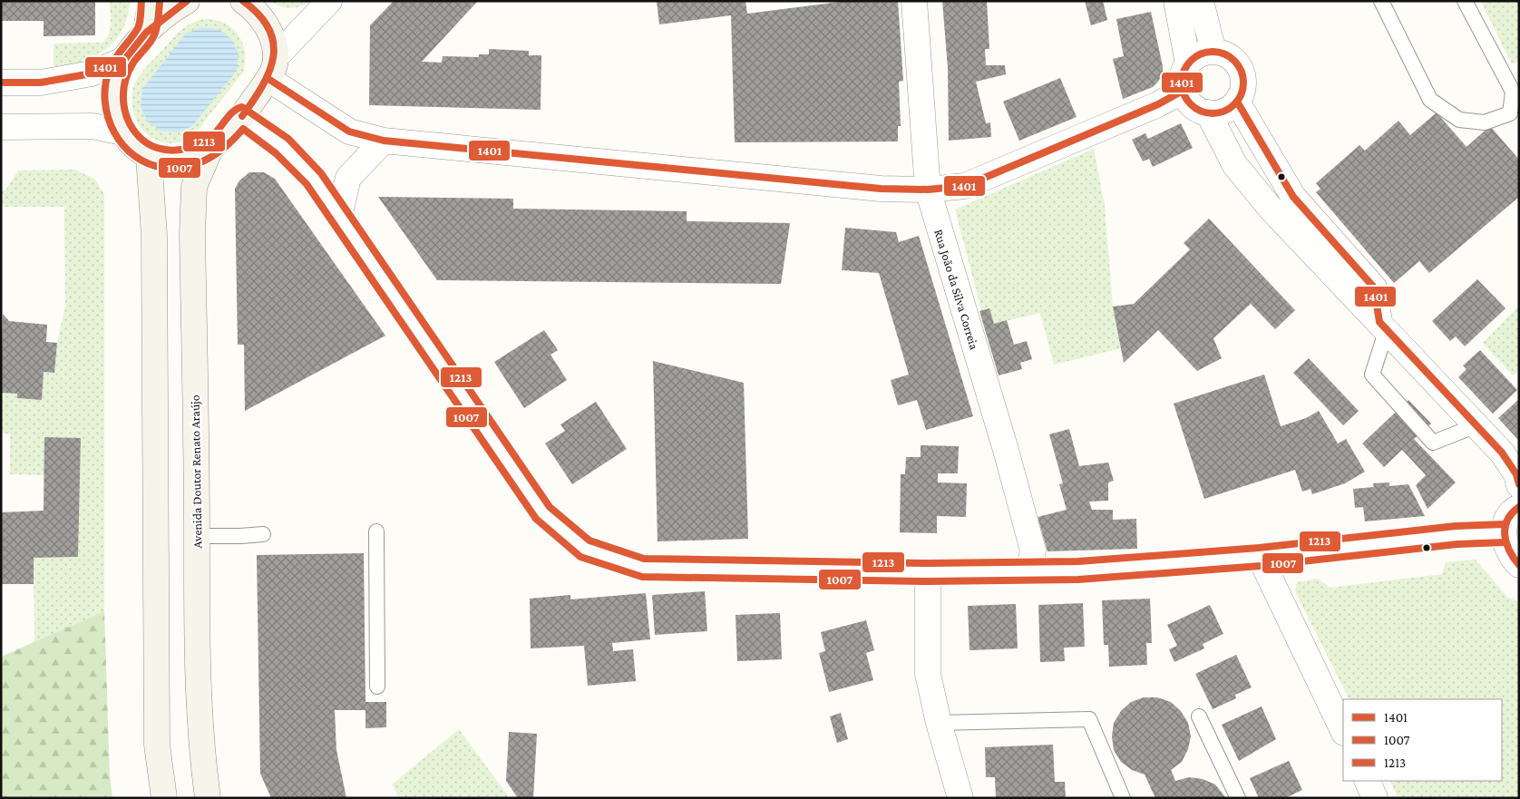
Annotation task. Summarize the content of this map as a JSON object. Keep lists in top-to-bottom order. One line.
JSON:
{"streets":{"main road":["Avenida Doutor Renato Araújo"],"street":["Rua João da Silva Correia"]},"lines":["transit line 1401","transit line 1007","transit line 1213"],"legend":["1401","1007","1213"]}
